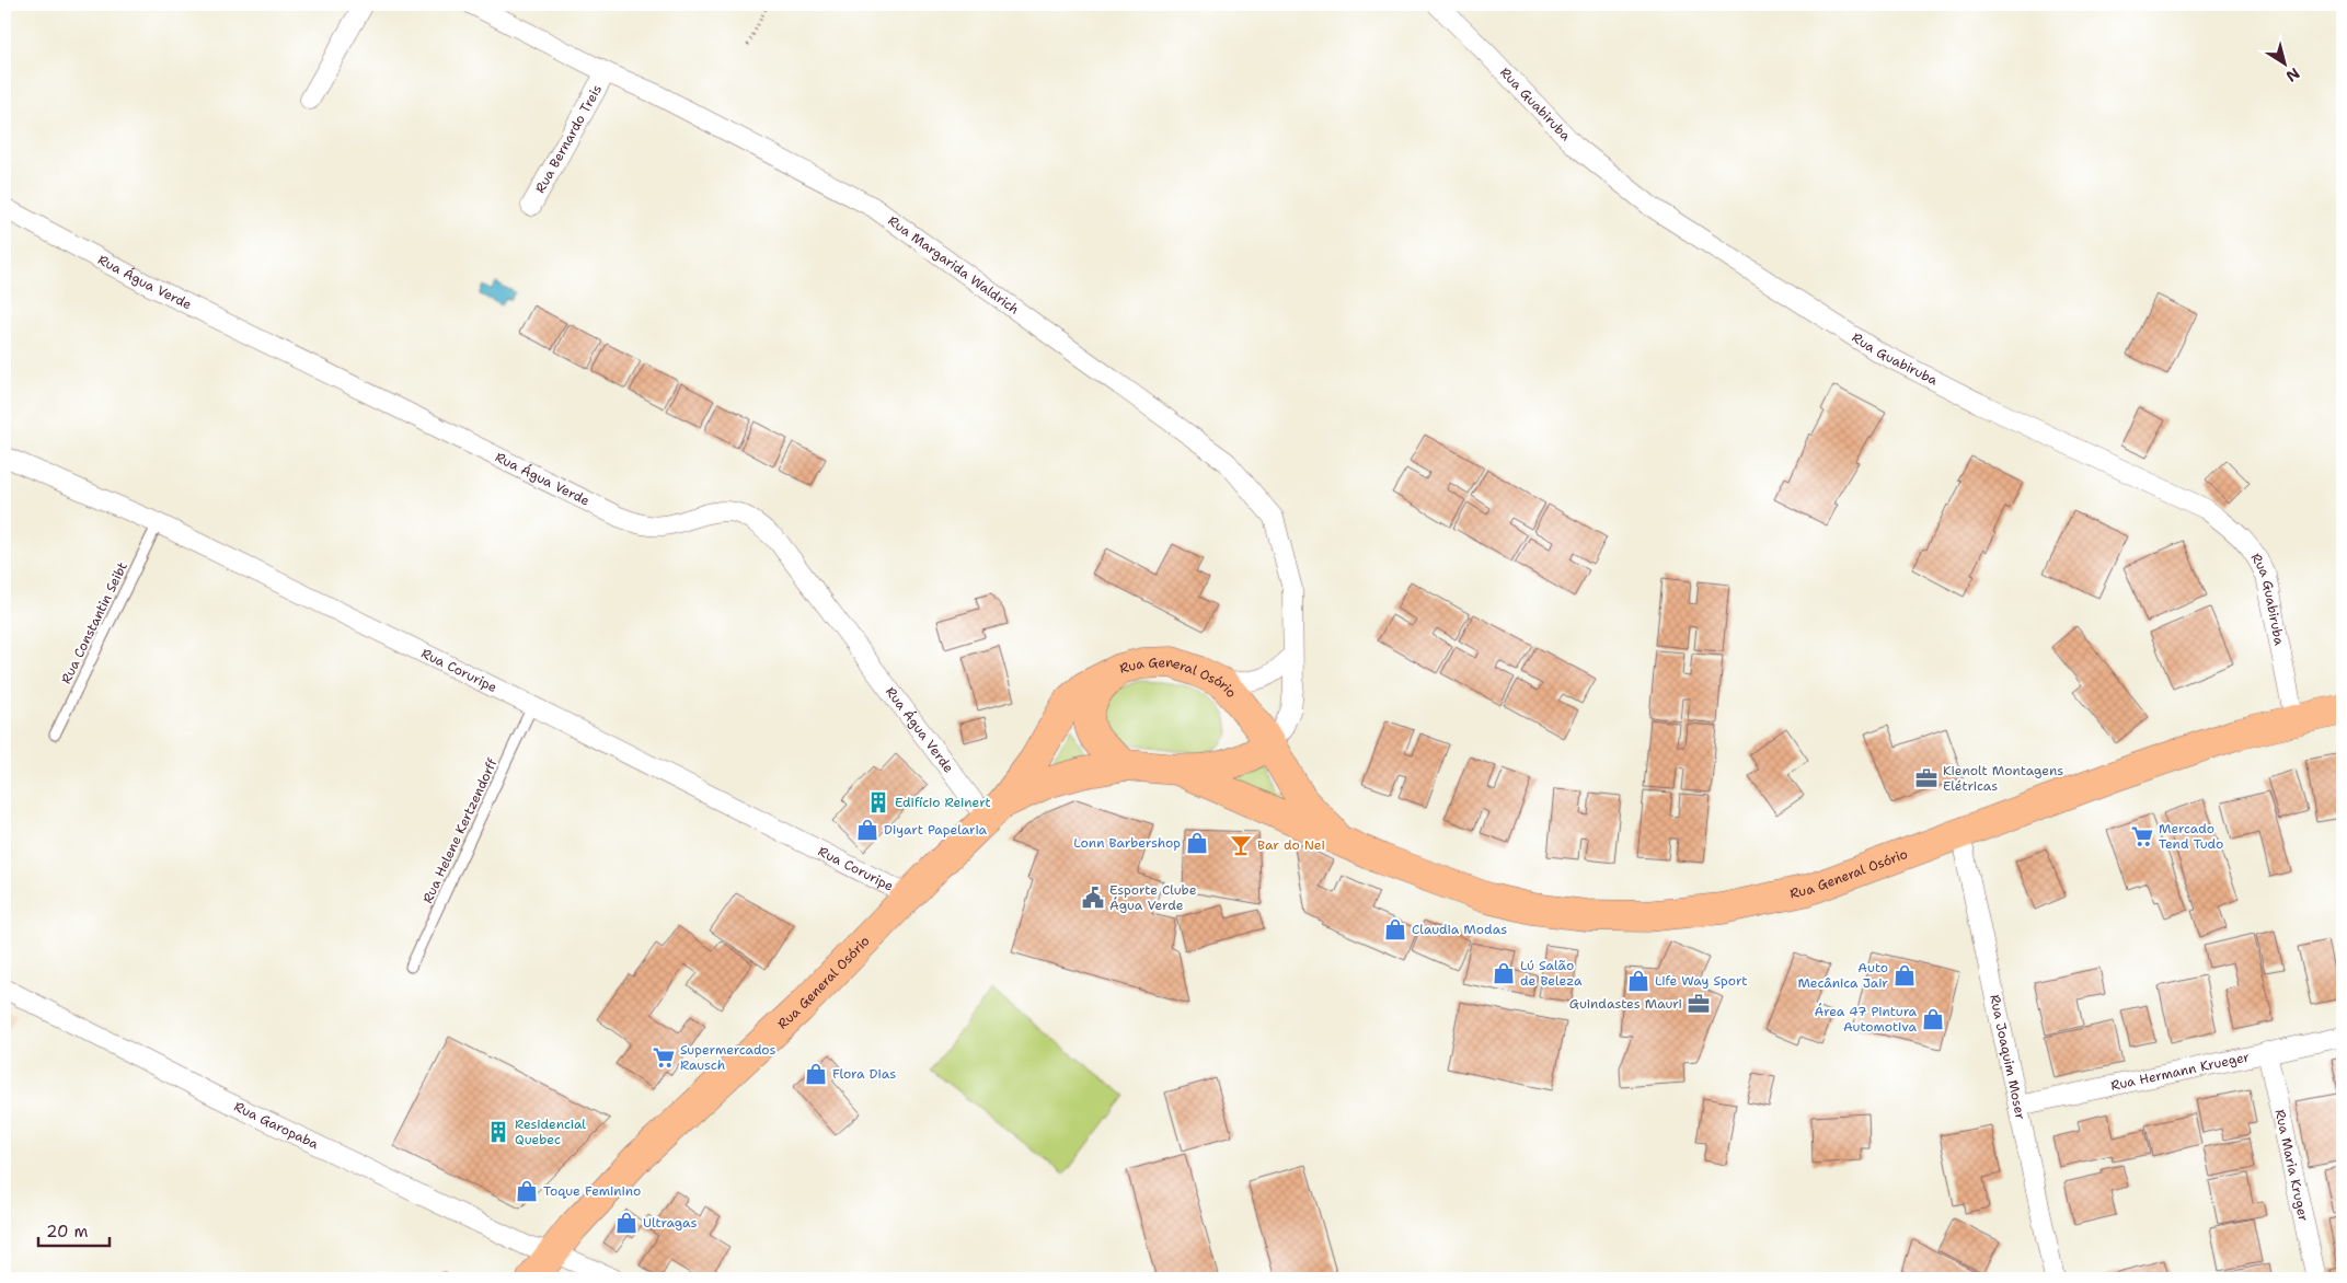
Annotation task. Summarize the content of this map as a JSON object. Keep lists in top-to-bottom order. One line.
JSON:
{"streets":{"main road":["Rua General Osório"],"street":["Rua Guabiruba","Rua Bernardo Treis","Rua Margarida Waldrich","Rua Água Verde","Rua Coruripe","Rua Joaquim Moser","Rua Hermann Krueger","Rua Garopaba","Rua Maria Kruger"],"lane":["Rua Constantin Seibt","Rua Helene Kertzendorff"]},"crossings":[["Rua Guabiruba","Rua General Osório"],["Rua Bernardo Treis","Rua Margarida Waldrich"],["Rua Margarida Waldrich","Rua General Osório"],["Rua Água Verde","Rua General Osório"],["Rua Constantin Seibt","Rua Coruripe"],["Rua Coruripe","Rua General Osório"],["Rua Coruripe","Rua Helene Kertzendorff"],["Rua General Osório","Rua Joaquim Moser"],["Rua General Osório","Rua Garopaba"],["Rua Joaquim Moser","Rua Hermann Krueger"],["Rua Hermann Krueger","Rua Maria Kruger"]],"places":{"office":["Kienolt Montagens Elétricas","Guindastes Mauri"],"building":["Edifício Reinert","Residencial Quebec"],"shop":["Diyart Papelaria","Lonn Barbershop","Claudia Modas","Lú Salão de Beleza","Auto Mecânica Jair","Life Way Sport","Área 47 Pintura Automotiva","Flora Dias","Toque Feminino","Ultragas"],"supermarket":["Mercado Tend Tudo","Supermercados Rausch"],"bar":["Bar do Nei"],"public building":["Esporte Clube Água Verde"]},"scale_bar":"20 m","north":"bottom right"}
